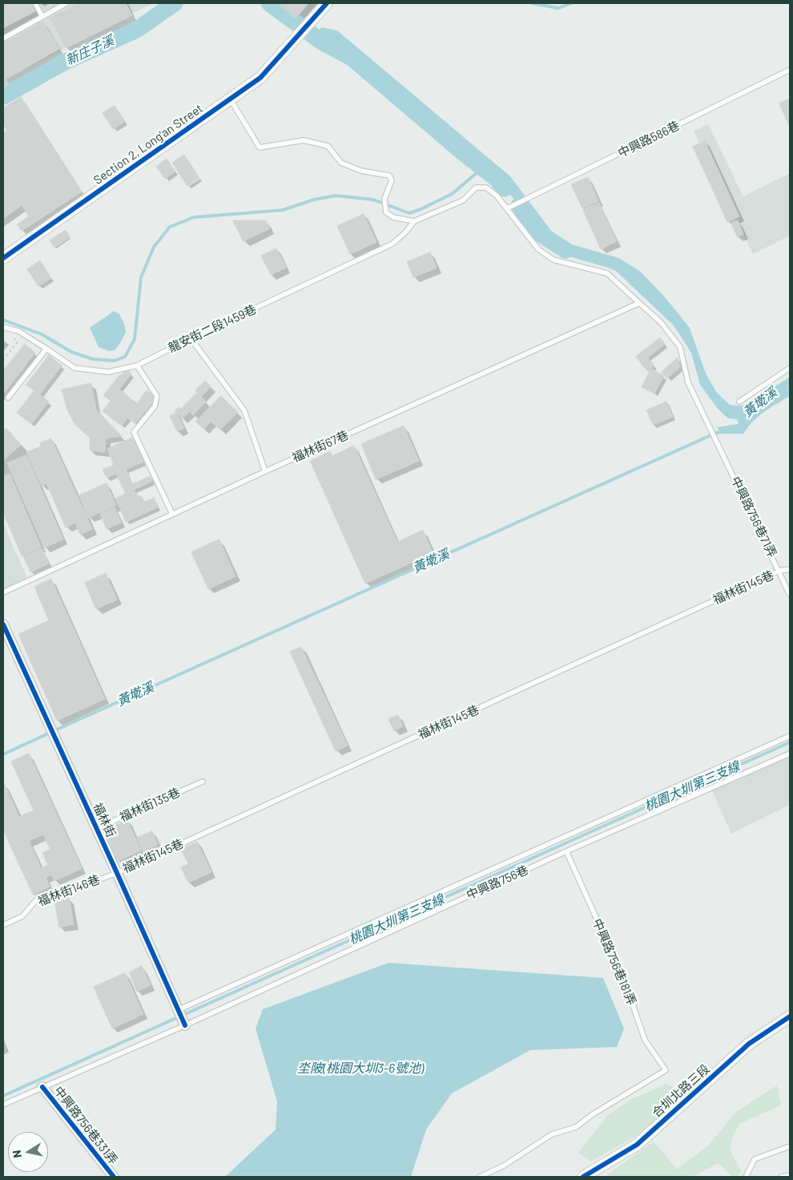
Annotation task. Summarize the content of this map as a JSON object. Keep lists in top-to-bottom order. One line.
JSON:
{"streets":{"street":["Section 2, Long'an Street","福林街","合圳北路三段","中興路756巷331弄"],"lane":["中興路586巷","龍安街二段1459巷","福林街67巷","中興路756巷71弄","福林街145巷","福林街135巷","中興路756巷","福林街146巷","中興路756巷181弄"]},"crossings":[["中興路586巷","中興路756巷71弄"],["龍安街二段1459巷","中興路756巷71弄"],["福林街67巷","中興路756巷71弄"],["中興路756巷71弄","福林街145巷"],["福林街145巷","福林街"],["福林街145巷","福林街146巷"],["福林街135巷","福林街"],["福林街","中興路756巷"],["福林街","福林街146巷"],["中興路756巷","中興路756巷181弄"],["中興路756巷","中興路756巷331弄"]],"water":["新庄子溪","黃墘溪","桃園大圳第三支線","坔陂(桃園大圳3-6號池)"],"north":"left"}
